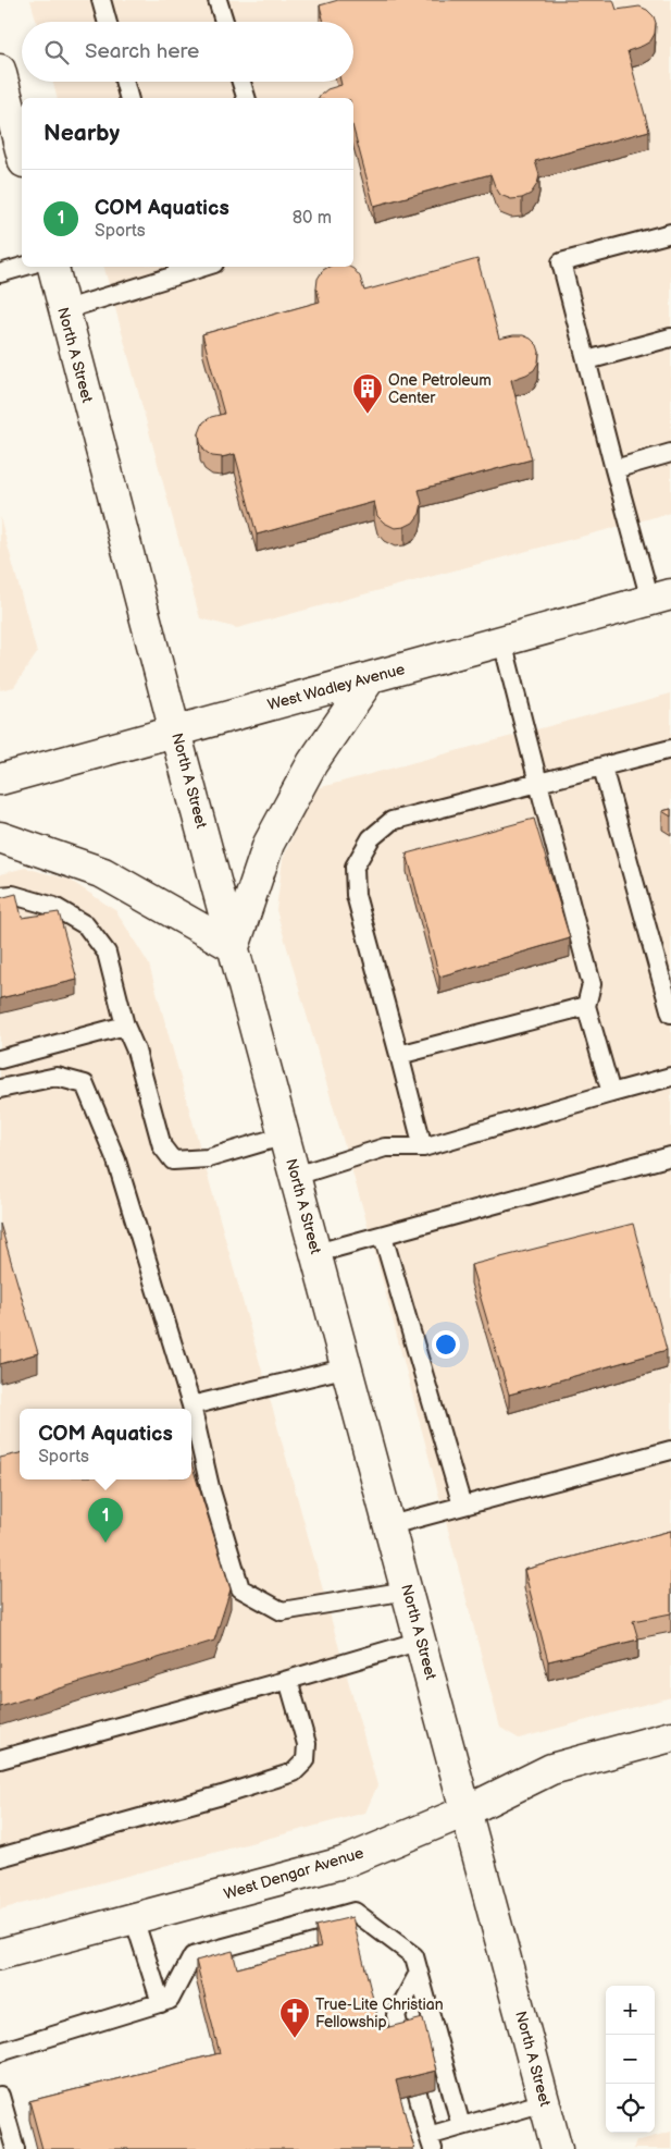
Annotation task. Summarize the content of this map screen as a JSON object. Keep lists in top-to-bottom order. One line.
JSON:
{"streets":{"main road":["North A Street","West Wadley Avenue","West Dengar Avenue"]},"crossings":[["North A Street","West Wadley Avenue"],["North A Street","West Dengar Avenue"]],"places":{"building":["One Petroleum Center"],"church":["True-Lite Christian Fellowship"]},"page":{"search":"Search here","heading":"Nearby","list":[{"mark":"1","name":"COM Aquatics","note":"Sports","value":"80 m"}],"popup":["COM Aquatics","Sports"],"pins":"1","map_buttons":["+","−"]}}
